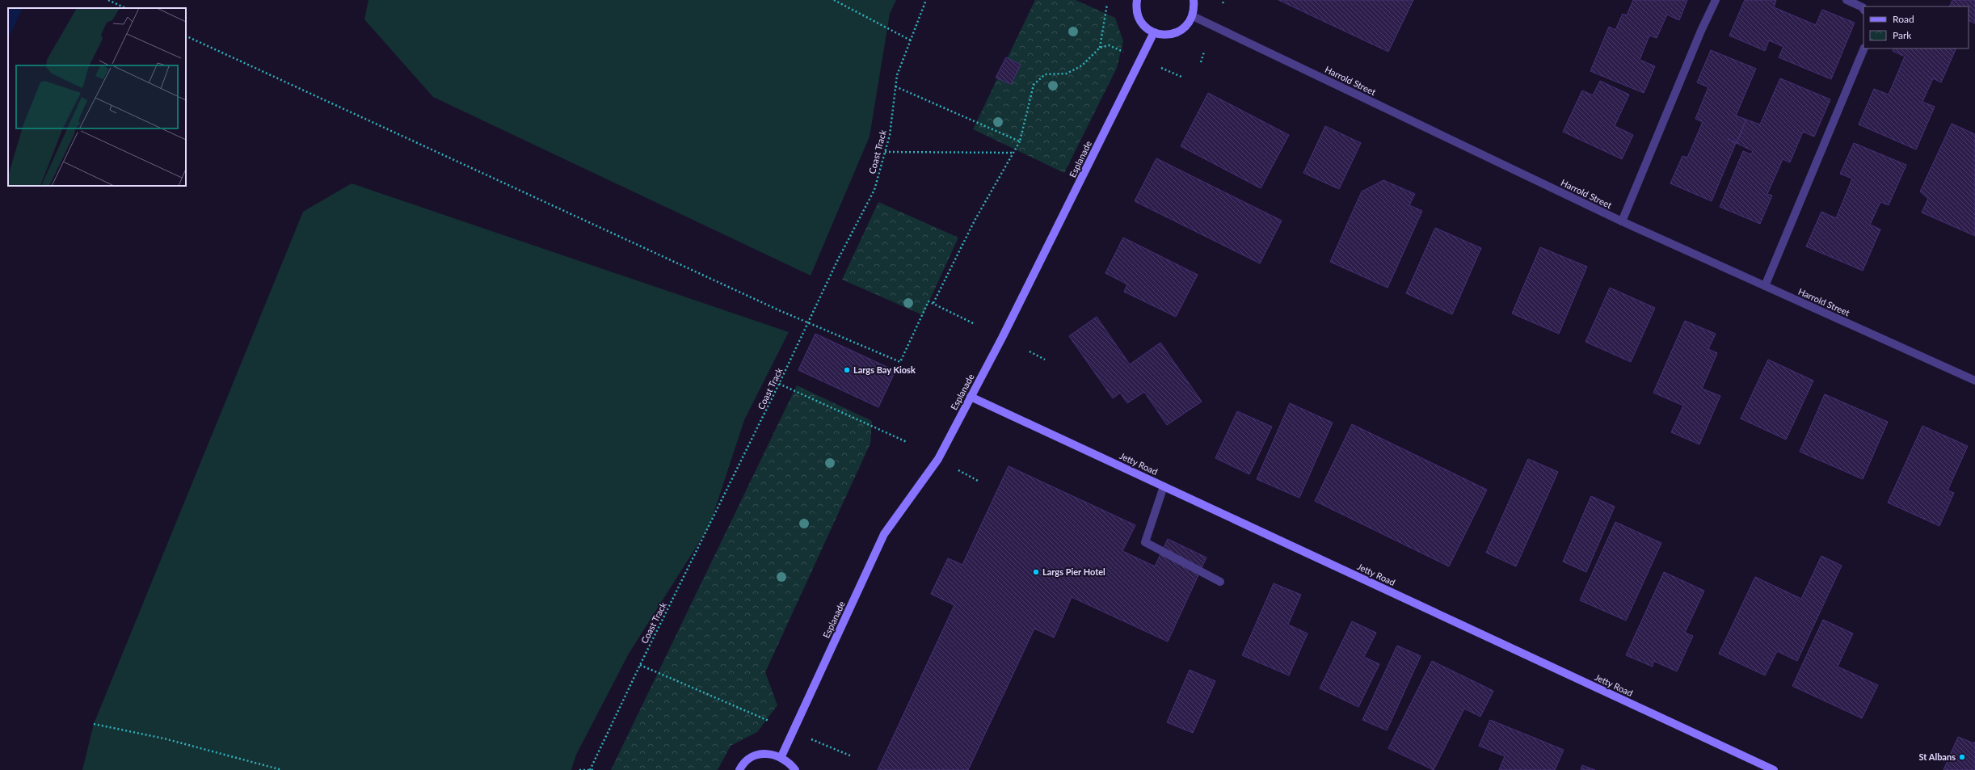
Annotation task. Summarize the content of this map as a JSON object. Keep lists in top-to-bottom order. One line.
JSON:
{"streets":{"street":["Harrold Street","Esplanade","Jetty Road"],"path":["Coast Track"]},"crossings":[["Esplanade","Jetty Road"]],"places":["Largs Bay Kiosk","Largs Pier Hotel","St Albans"],"legend":["Road","Park"]}
